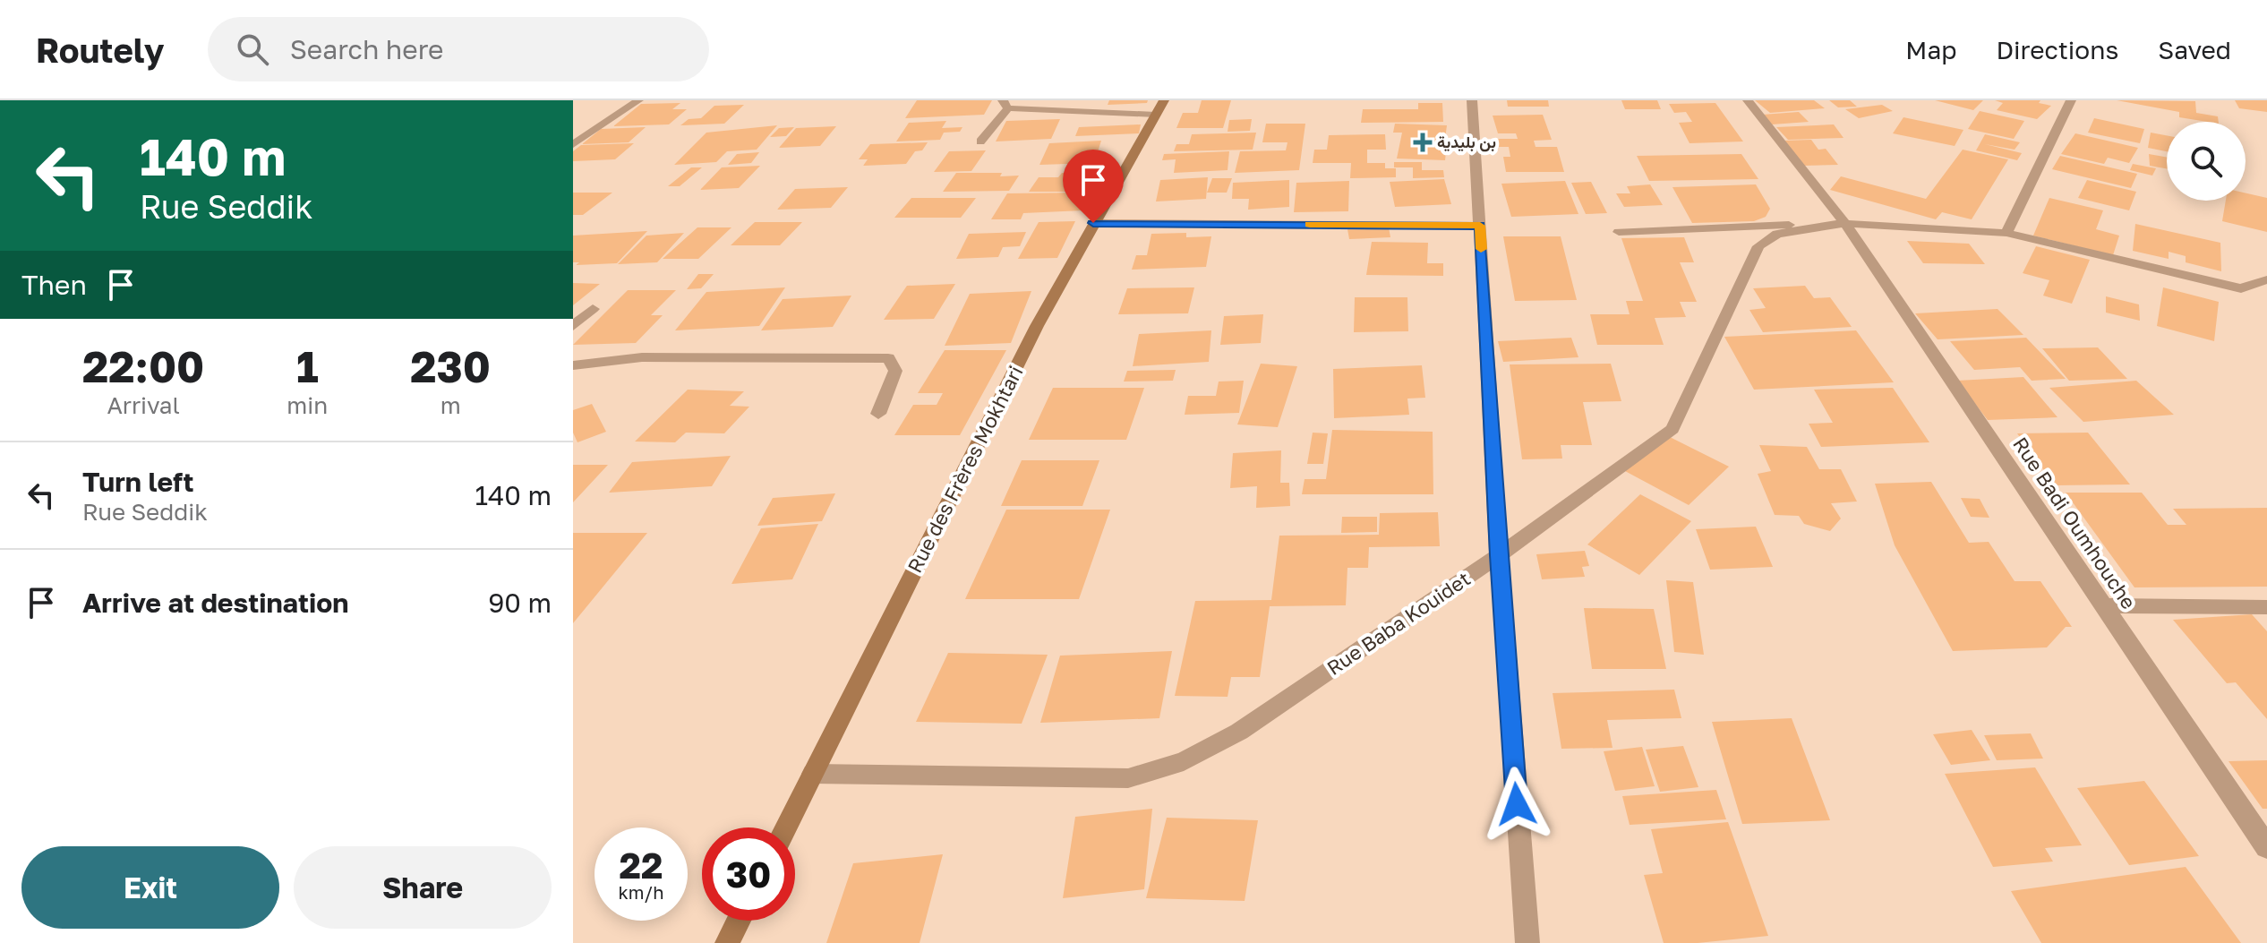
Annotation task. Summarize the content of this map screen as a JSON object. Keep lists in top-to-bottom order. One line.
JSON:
{"streets":{"street":["Rue des Frères Mokhtari","Rue Badi Oumhouche","Rue Baba Kouidet"]},"crossings":[["Rue des Frères Mokhtari","Rue Baba Kouidet"],["Rue Badi Oumhouche","Rue Baba Kouidet"]],"places":{"health":["بن بليدية"]},"page":{"header":"Routely","search":"Search here","nav":["Map","Directions","Saved"],"turn":["140 m","Rue Seddik"],"then":"Then","eta":["22:00","Arrival","1","min","230","m"],"list":[{"name":"Turn left","note":"Rue Seddik","value":"140 m"},{"name":"Arrive at destination","value":"90 m"}],"speed":"22 km/h","limit":"30","buttons":["Exit","Share"]}}
